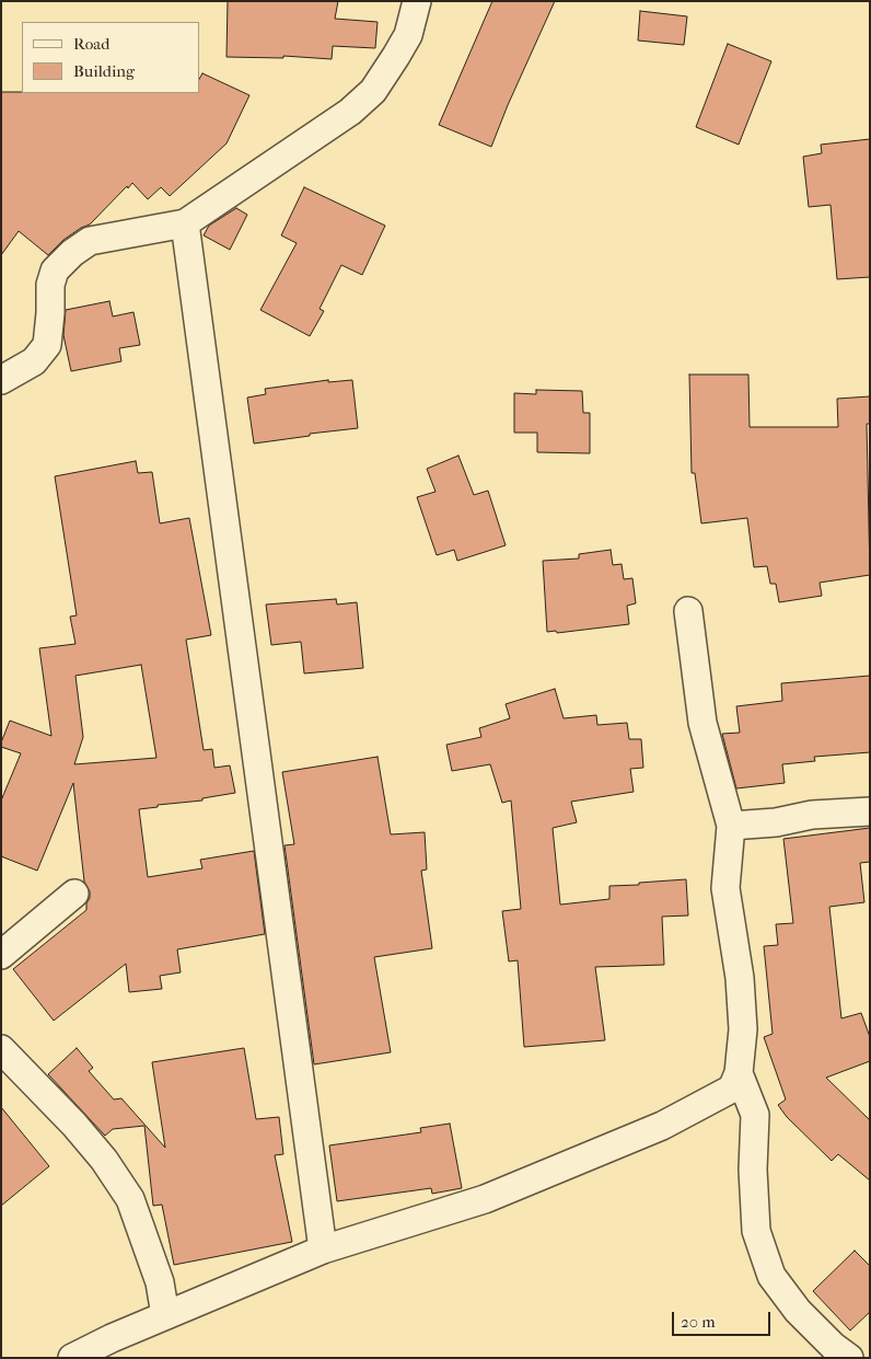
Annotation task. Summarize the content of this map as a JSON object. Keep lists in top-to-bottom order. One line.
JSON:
{"legend":["Road","Building"],"scale_bar":"20 m"}
